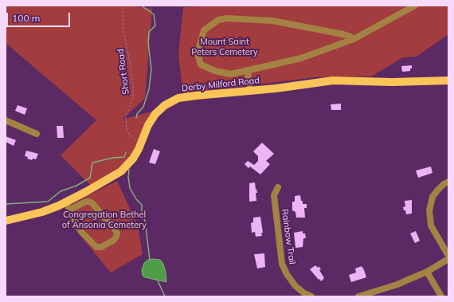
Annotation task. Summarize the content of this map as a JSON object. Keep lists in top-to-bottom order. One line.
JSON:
{"streets":{"main road":["Derby Milford Road"],"street":["Rainbow Trail"],"path":["Short Road"]},"crossings":[["Short Road","Derby Milford Road"]],"parks":["Mount Saint Peters Cemetery","Congregation Bethel of Ansonia Cemetery"],"scale_bar":"100 m"}
